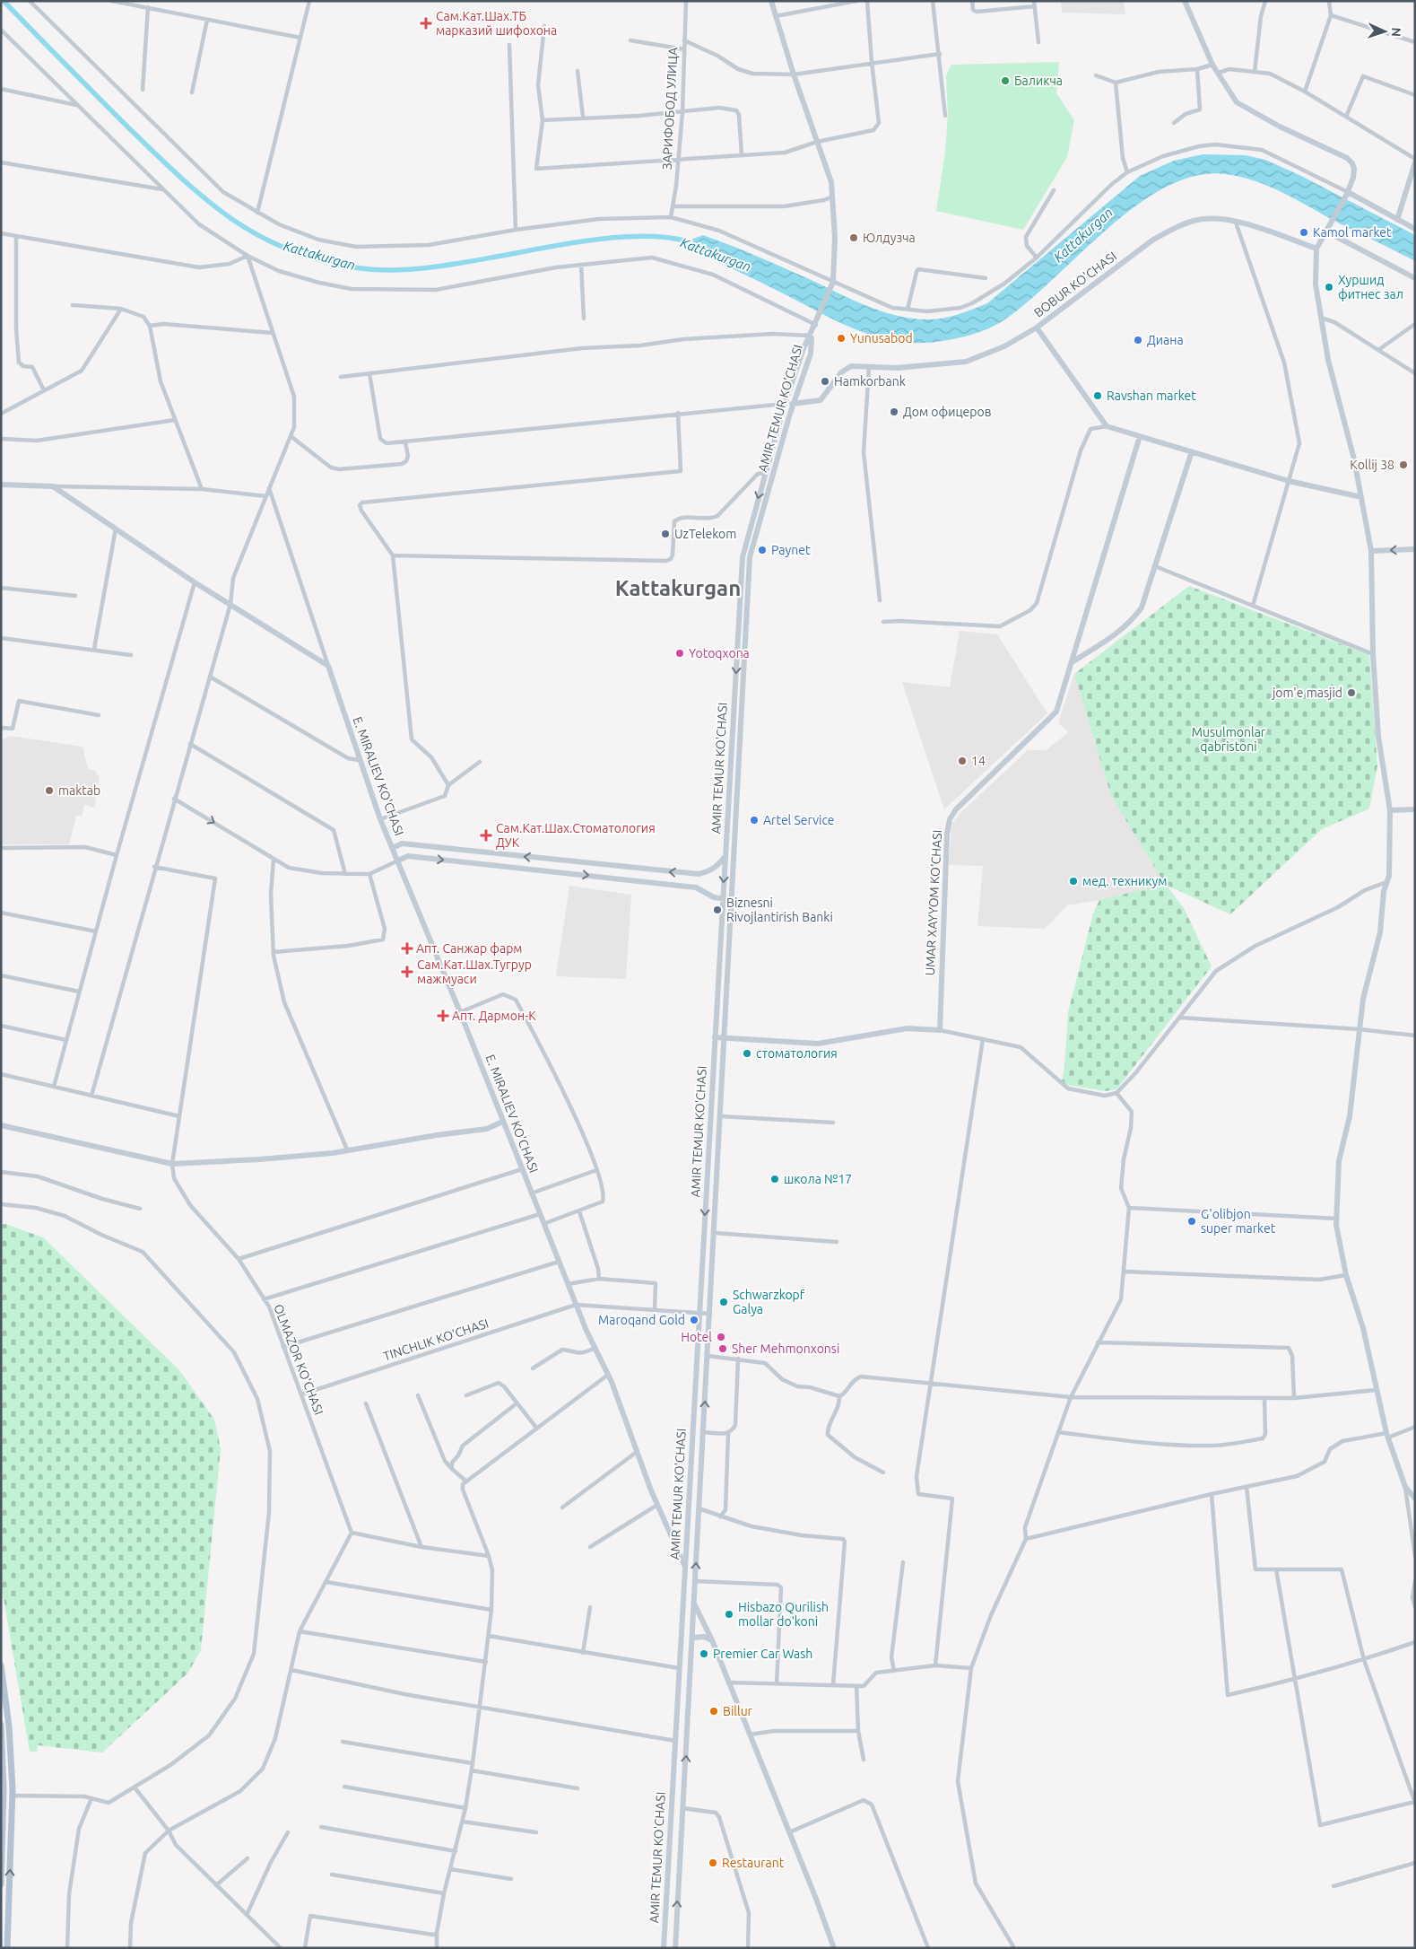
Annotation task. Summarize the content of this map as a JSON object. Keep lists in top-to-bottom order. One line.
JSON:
{"streets":{"street":["ЗАРИФОБОД УЛИЦА","BOBUR KO'CHASI","AMIR TEMUR KO'CHASI","E. MIRALIEV KO'CHASI","UMAR XAYYOM KO‘CHASI","TINCHLIK KO’CHASI","OLMAZOR KO'CHASI"]},"crossings":[["BOBUR KO'CHASI","AMIR TEMUR KO'CHASI"],["AMIR TEMUR KO'CHASI","E. MIRALIEV KO'CHASI"],["E. MIRALIEV KO'CHASI","TINCHLIK KO’CHASI"],["TINCHLIK KO’CHASI","OLMAZOR KO'CHASI"]],"districts":["Kattakurgan"],"water":["Kattakurgan"],"parks":["Musulmonlar qabristoni"],"places":{"health":["Сам.Кат.Шах.ТБ марказий шифохона","Сам.Кат.Шах.Стоматология ДУК","Апт. Санжар фарм","Сам.Кат.Шах.Тугрур мажмуаси","Апт. Дармон-К"],"other":["Баликча","Kamol market","Юлдузча","Хуршид фитнес зал","Yunusabod","Диана","Hamkorbank","Ravshan market","Дом офицеров","Kollij 38","UzTelekom","Paynet","Yotoqxona","jom'e masjid","14","maktab","Artel Service","мед. техникум","Biznesni Rivojlantirish Banki","стоматология","школа №17","G'olibjon super market","Schwarzkopf Galya","Maroqand Gold","Hotel","Sher Mehmonxonsi","Hisbazo Qurilish mollar do'koni","Premier Car Wash","Billur","Restaurant"]},"north":"right"}
